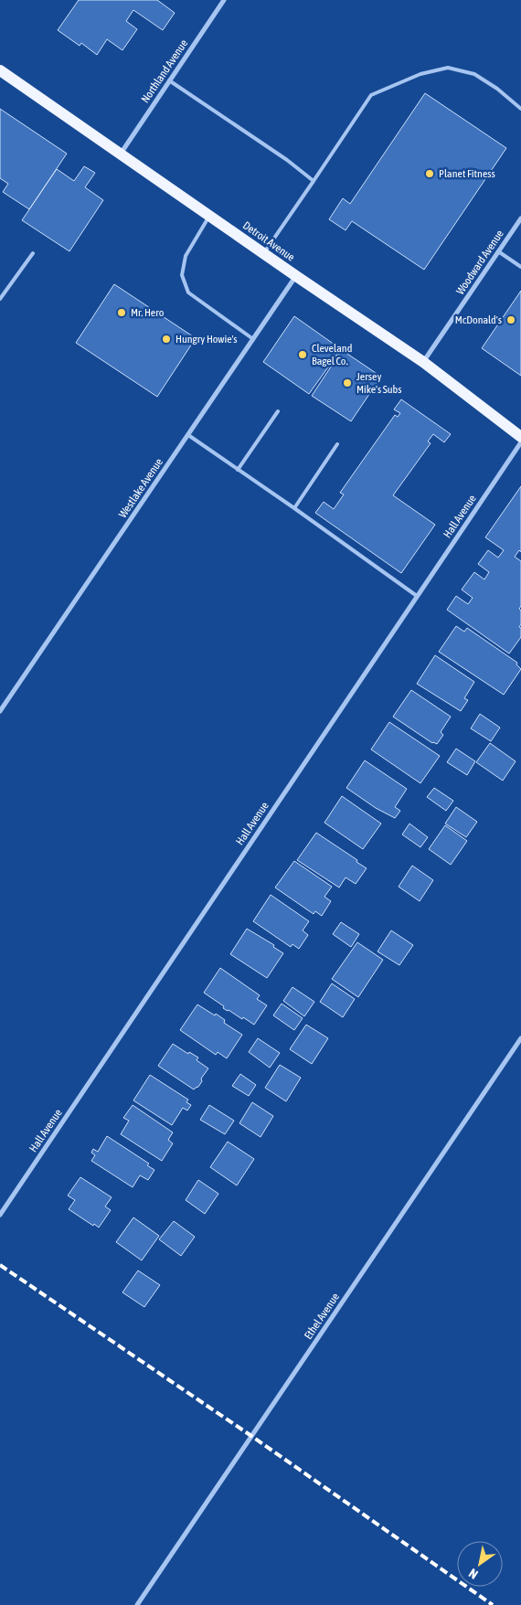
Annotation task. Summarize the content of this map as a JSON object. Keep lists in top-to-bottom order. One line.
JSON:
{"streets":{"main road":["Detroit Avenue"],"street":["Northland Avenue","Woodward Avenue","Westlake Avenue","Hall Avenue","Ethel Avenue"]},"crossings":[["Northland Avenue","Detroit Avenue"],["Detroit Avenue","Woodward Avenue"],["Detroit Avenue","Westlake Avenue"]],"places":["Planet Fitness","Mr. Hero","McDonald's","Hungry Howie's","Cleveland Bagel Co.","Jersey Mike's Subs"],"north":"bottom left"}
